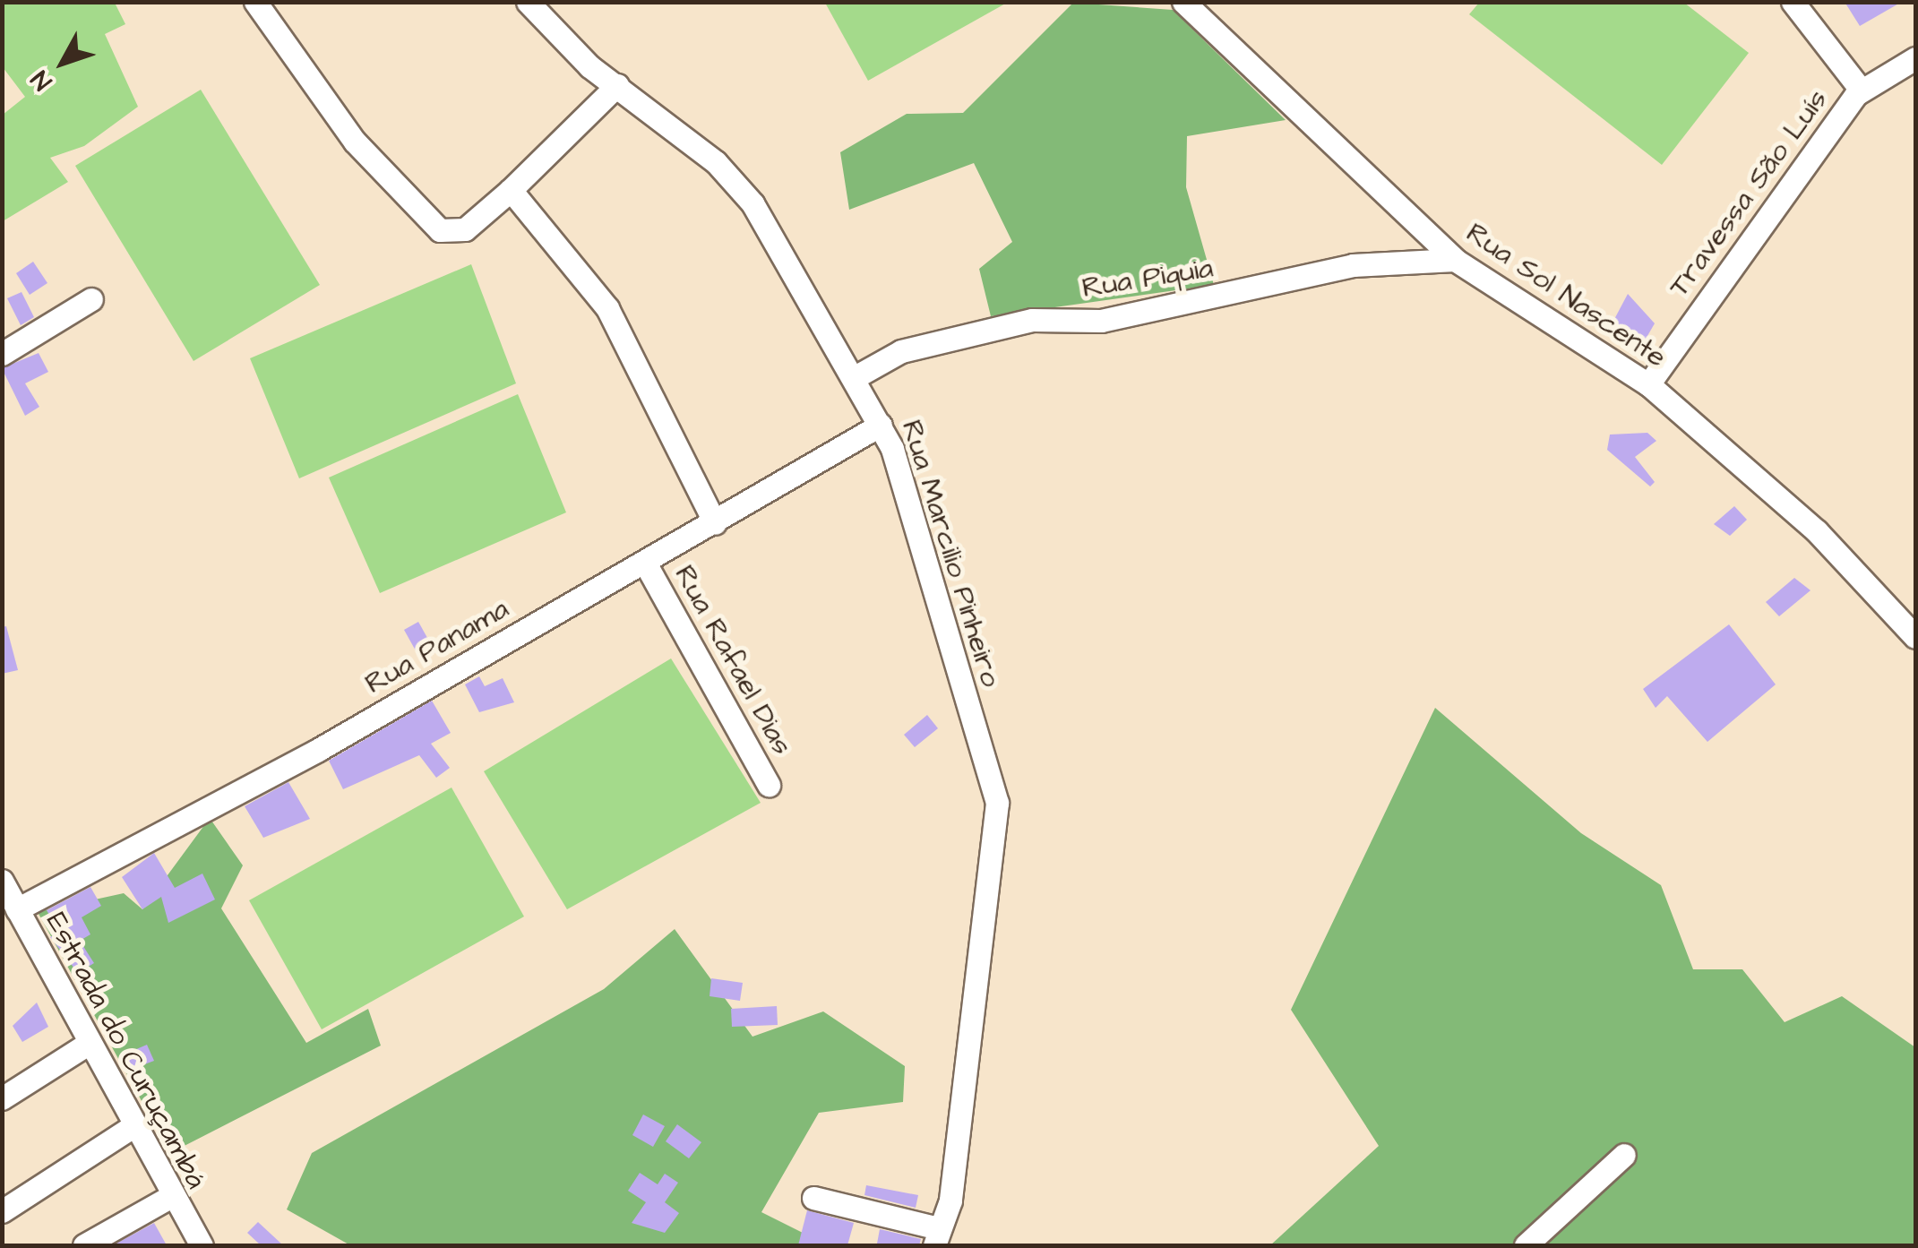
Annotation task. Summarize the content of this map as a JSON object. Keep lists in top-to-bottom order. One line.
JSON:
{"streets":{"street":["Travessa São Luís","Rua Piquia","Rua Sol Nascente","Rua Marcilio Pinheiro","Rua Panama","Rua Rafael Dias","Estrada do Curuçambá"]},"crossings":[["Travessa São Luís","Rua Sol Nascente"],["Rua Piquia","Rua Sol Nascente"],["Rua Piquia","Rua Marcilio Pinheiro"],["Rua Marcilio Pinheiro","Rua Panama"],["Rua Panama","Rua Rafael Dias"],["Rua Panama","Estrada do Curuçambá"]],"north":"bottom left"}
